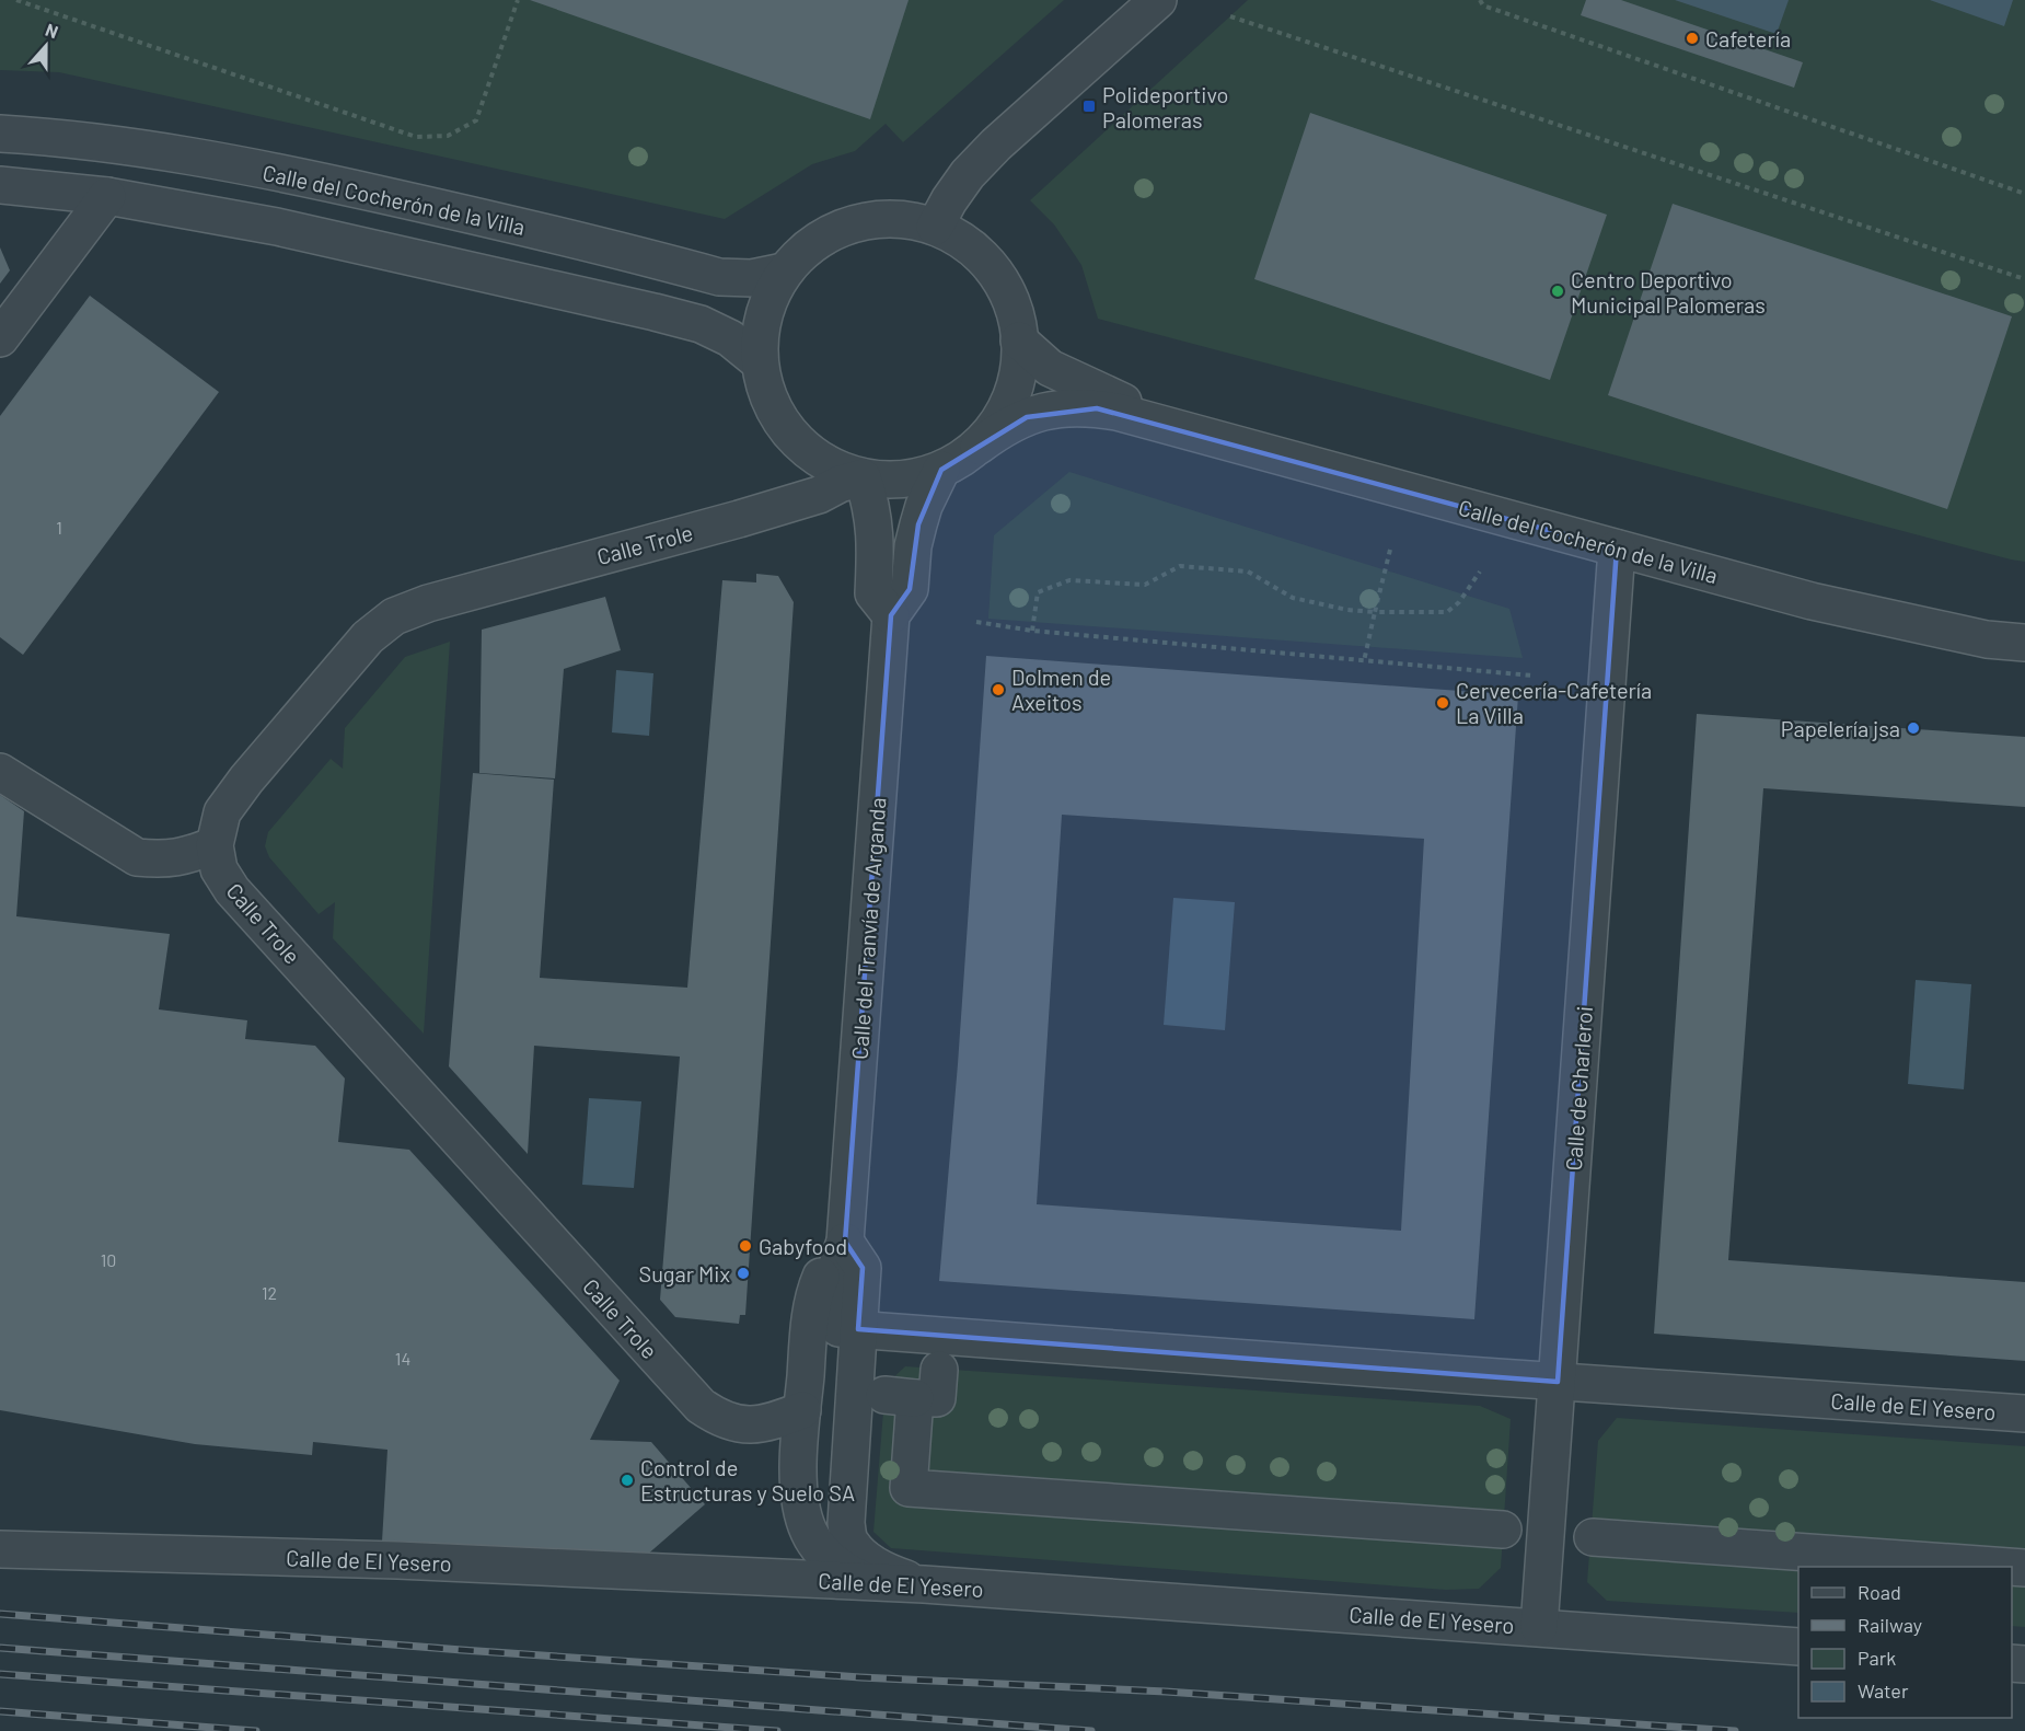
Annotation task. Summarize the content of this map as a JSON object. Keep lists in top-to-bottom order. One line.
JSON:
{"streets":{"street":["Calle del Cocherón de la Villa","Calle Trole","Calle del Tranvía de Arganda","Calle de Charleroi","Calle de El Yesero"]},"crossings":[["Calle del Cocherón de la Villa","Calle de Charleroi"],["Calle del Tranvía de Arganda","Calle de El Yesero"],["Calle de Charleroi","Calle de El Yesero"]],"places":{"other":["Cafetería","Centro Deportivo Municipal Palomeras","Dolmen de Axeitos","Cervecería-Cafetería La Villa","Papelería jsa","Gabyfood","Sugar Mix","Control de Estructuras y Suelo SA"],"transit":["Polideportivo Palomeras"]},"house_numbers":["1","10","12","14"],"legend":["Road","Railway","Park","Water"],"north":"top"}
